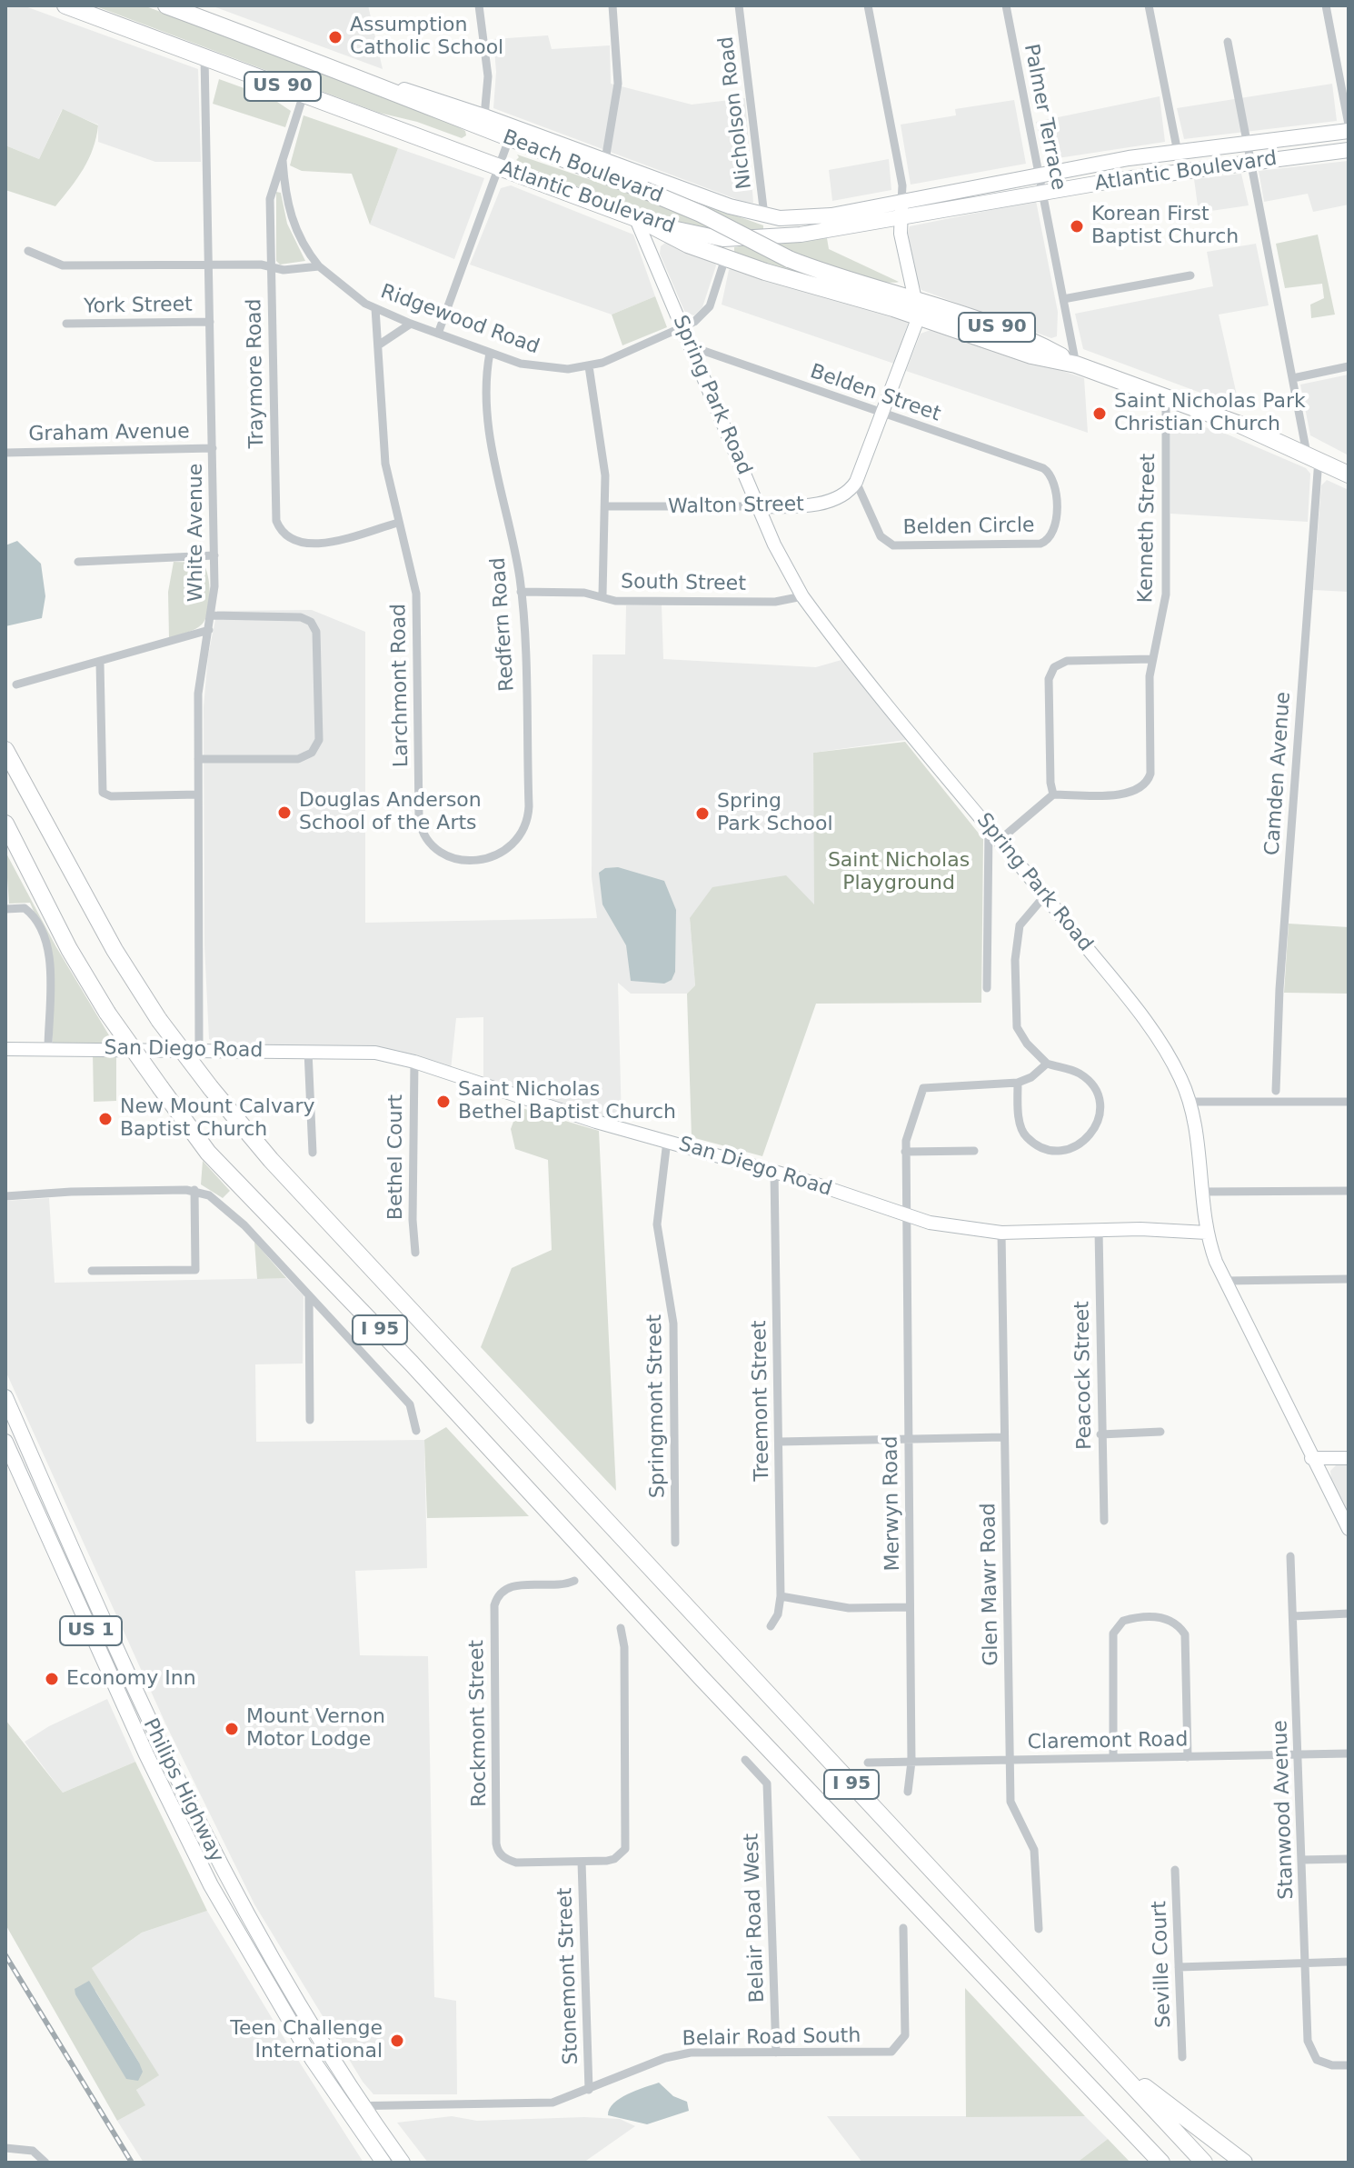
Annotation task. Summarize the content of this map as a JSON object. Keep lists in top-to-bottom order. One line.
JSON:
{"streets":{"highway":["US 90","Beach Boulevard","Atlantic Boulevard","I 95"],"main road":["US 1","Philips Highway"],"street":["Nicholson Road","Palmer Terrace","York Street","Ridgewood Road","Traymore Road","Belden Street","Spring Park Road","Graham Avenue","Walton Street","Belden Circle","Kenneth Street","White Avenue","South Street","Redfern Road","Larchmont Road","Camden Avenue","San Diego Road","Bethel Court","Peacock Street","Treemont Street","Springmont Street","Merwyn Road","Glen Mawr Road","Rockmont Street","Claremont Road","Stanwood Avenue","Belair Road West","Seville Court","Stonemont Street","Belair Road South"]},"crossings":[["Nicholson Road","Atlantic Boulevard"],["Palmer Terrace","Beach Boulevard"],["Palmer Terrace","Atlantic Boulevard"],["Beach Boulevard","Atlantic Boulevard"],["Beach Boulevard","Ridgewood Road"],["Beach Boulevard","Spring Park Road"],["Beach Boulevard","Kenneth Street"],["Beach Boulevard","Camden Avenue"],["Atlantic Boulevard","Traymore Road"],["Atlantic Boulevard","Spring Park Road"],["Atlantic Boulevard","White Avenue"],["Atlantic Boulevard","Camden Avenue"],["York Street","White Avenue"],["Ridgewood Road","Traymore Road"],["Ridgewood Road","Spring Park Road"],["Ridgewood Road","Redfern Road"],["Ridgewood Road","Larchmont Road"],["Traymore Road","Larchmont Road"],["Belden Street","Spring Park Road"],["Belden Street","Belden Circle"],["Spring Park Road","Walton Street"],["Spring Park Road","South Street"],["Spring Park Road","San Diego Road"],["Graham Avenue","White Avenue"],["Walton Street","Belden Circle"],["White Avenue","San Diego Road"],["South Street","Redfern Road"],["Redfern Road","Larchmont Road"],["San Diego Road","Bethel Court"],["San Diego Road","Peacock Street"],["San Diego Road","Treemont Street"],["San Diego Road","Springmont Street"],["San Diego Road","Merwyn Road"],["San Diego Road","Glen Mawr Road"],["Merwyn Road","Claremont Road"],["Glen Mawr Road","Claremont Road"],["Rockmont Street","Stonemont Street"],["Claremont Road","Stanwood Avenue"],["Philips Highway","Belair Road South"],["Belair Road West","Belair Road South"],["Stonemont Street","Belair Road South"]],"parks":["Saint Nicholas Playground"],"places":["Assumption Catholic School","Korean First Baptist Church","Saint Nicholas Park Christian Church","Douglas Anderson School of the Arts","Spring Park School","Saint Nicholas Bethel Baptist Church","New Mount Calvary Baptist Church","Economy Inn","Mount Vernon Motor Lodge","Teen Challenge International"]}
